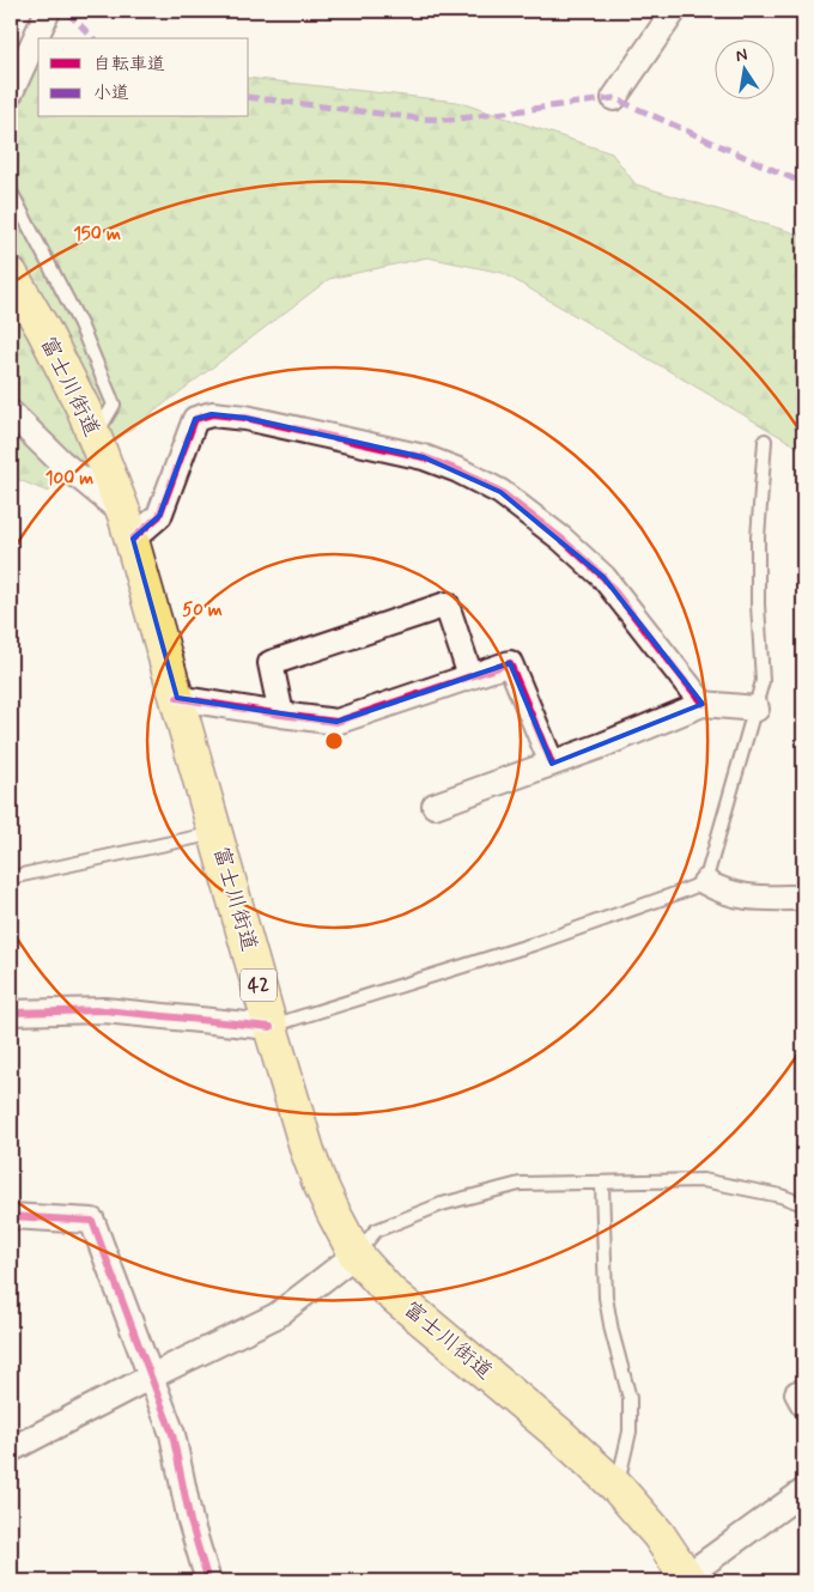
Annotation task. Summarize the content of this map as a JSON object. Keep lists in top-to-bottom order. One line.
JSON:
{"streets":{"main road":["富士川街道","42"]},"legend":["自転車道","小道"],"north":"top","rings":["150 m","100 m","50 m"]}
